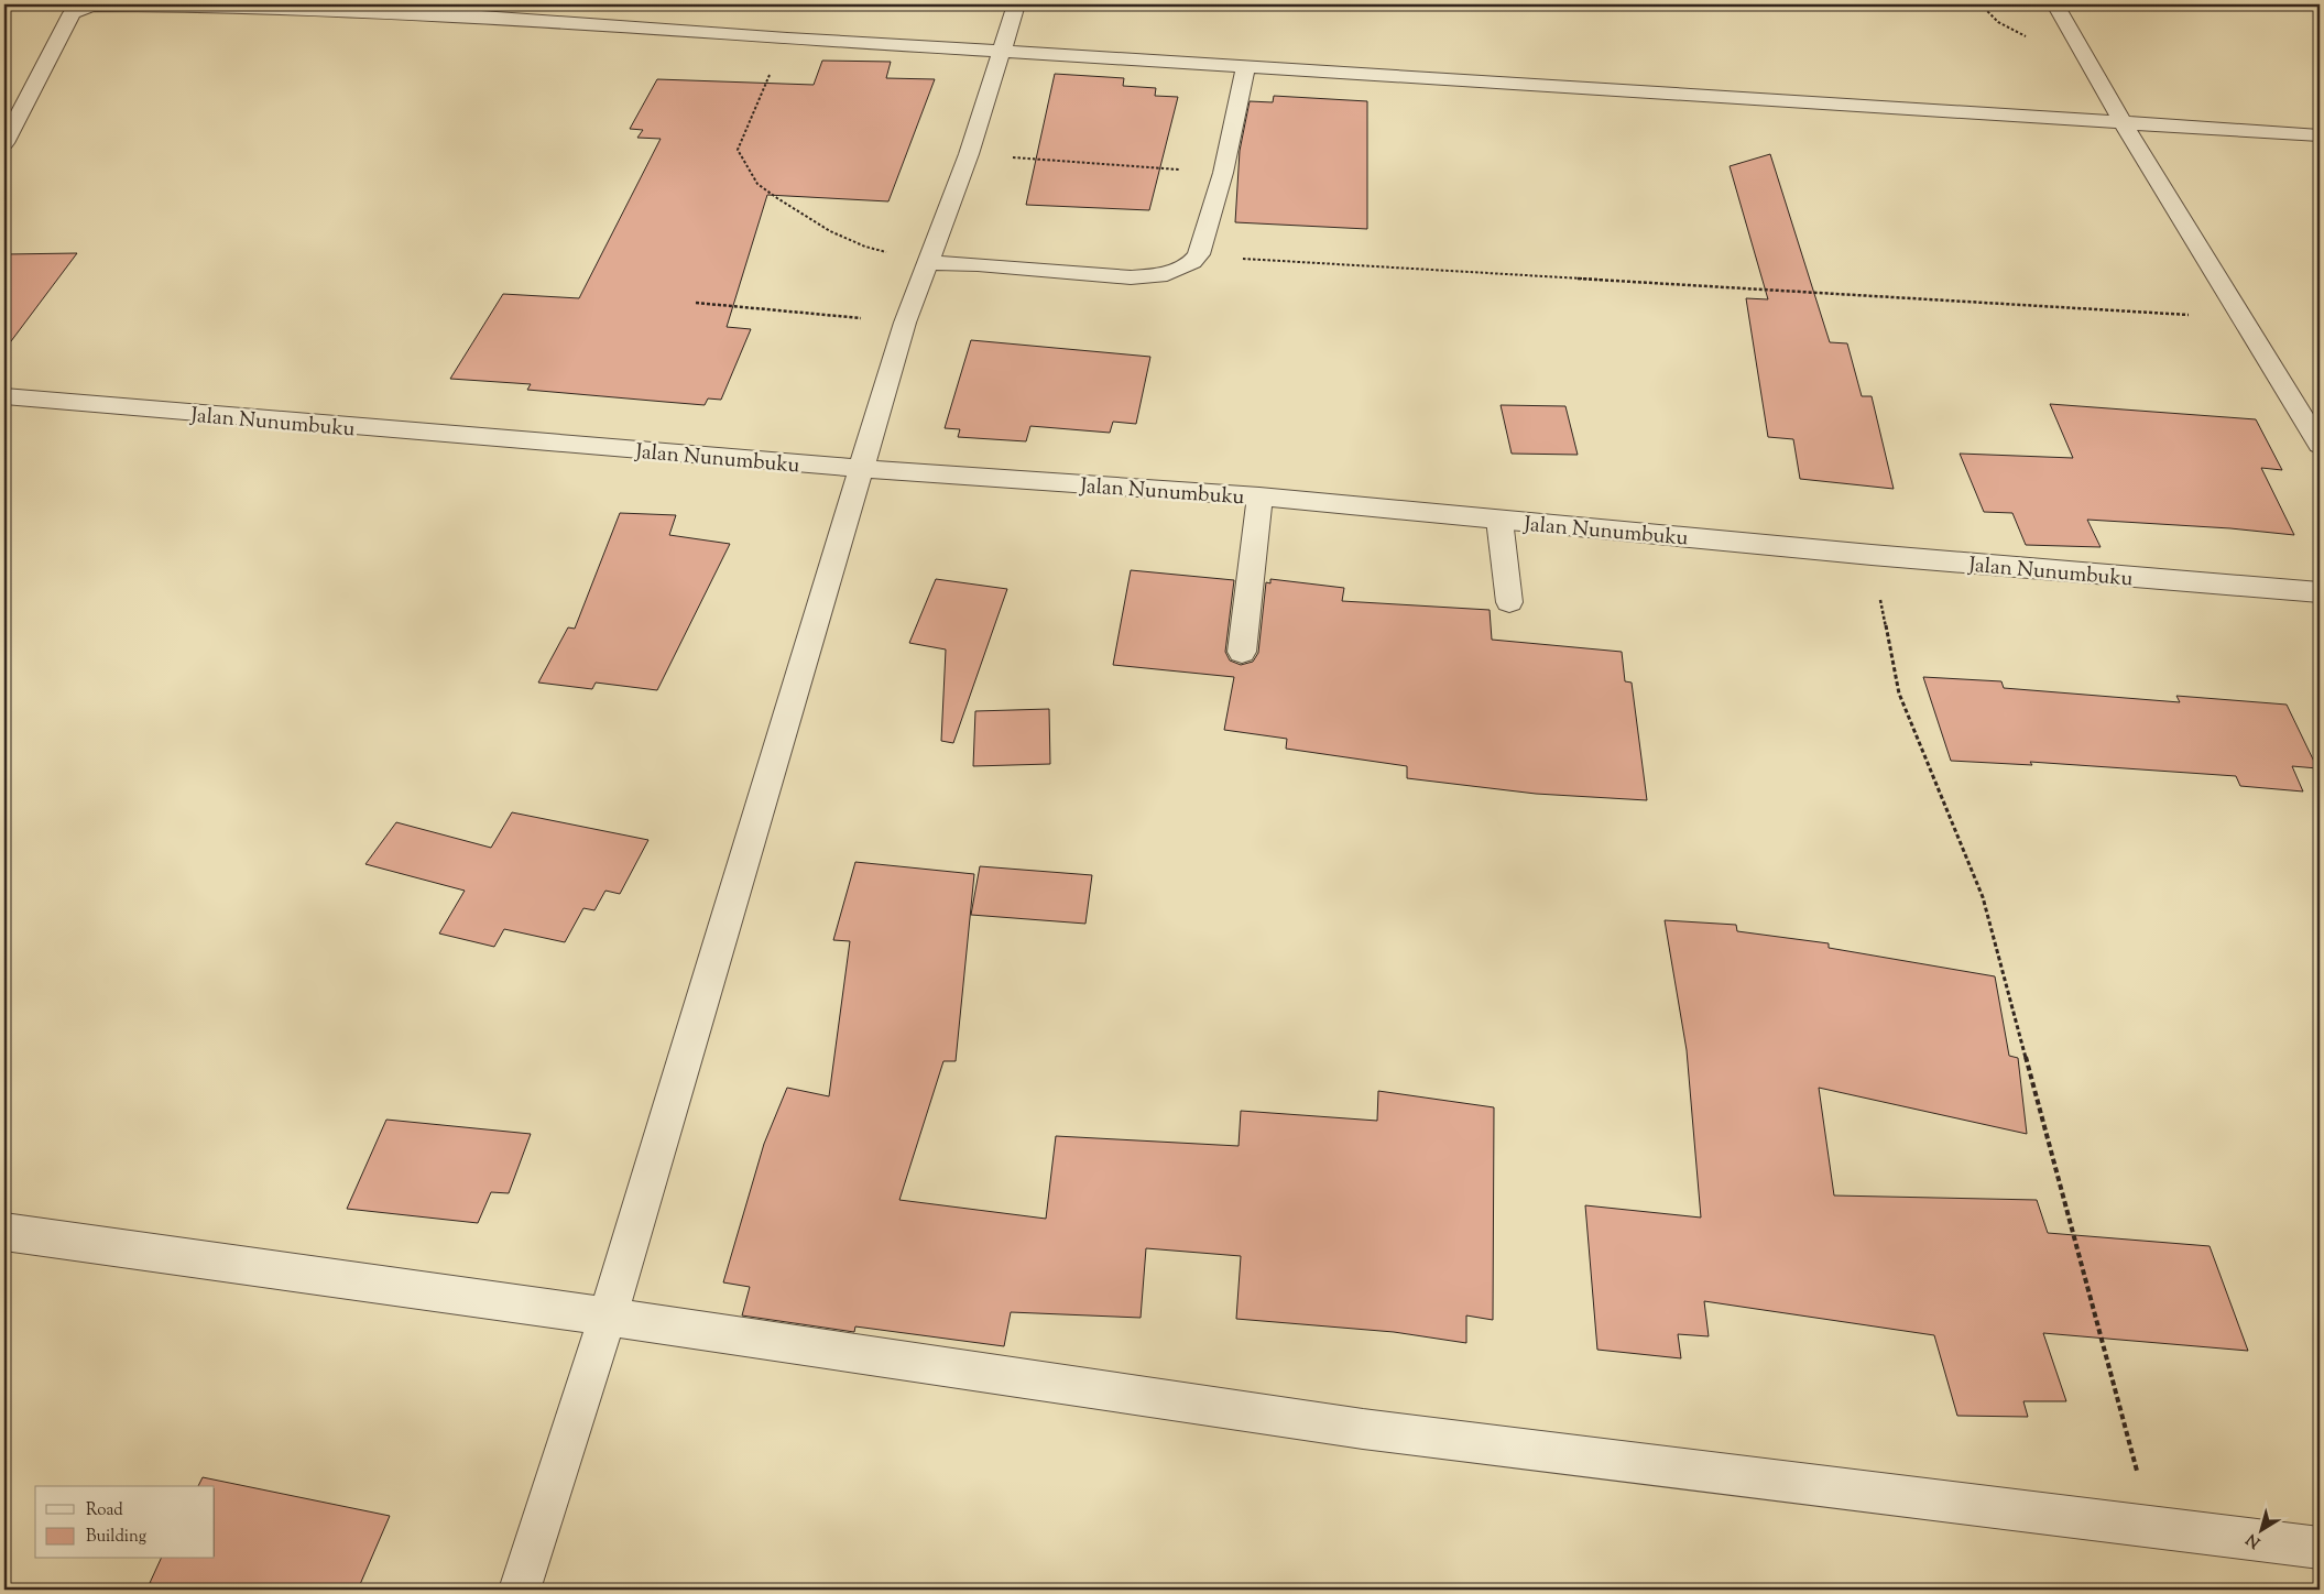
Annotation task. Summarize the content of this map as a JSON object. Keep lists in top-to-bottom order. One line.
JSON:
{"streets":{"street":["Jalan Nunumbuku"]},"legend":["Road","Building"],"north":"bottom left"}
